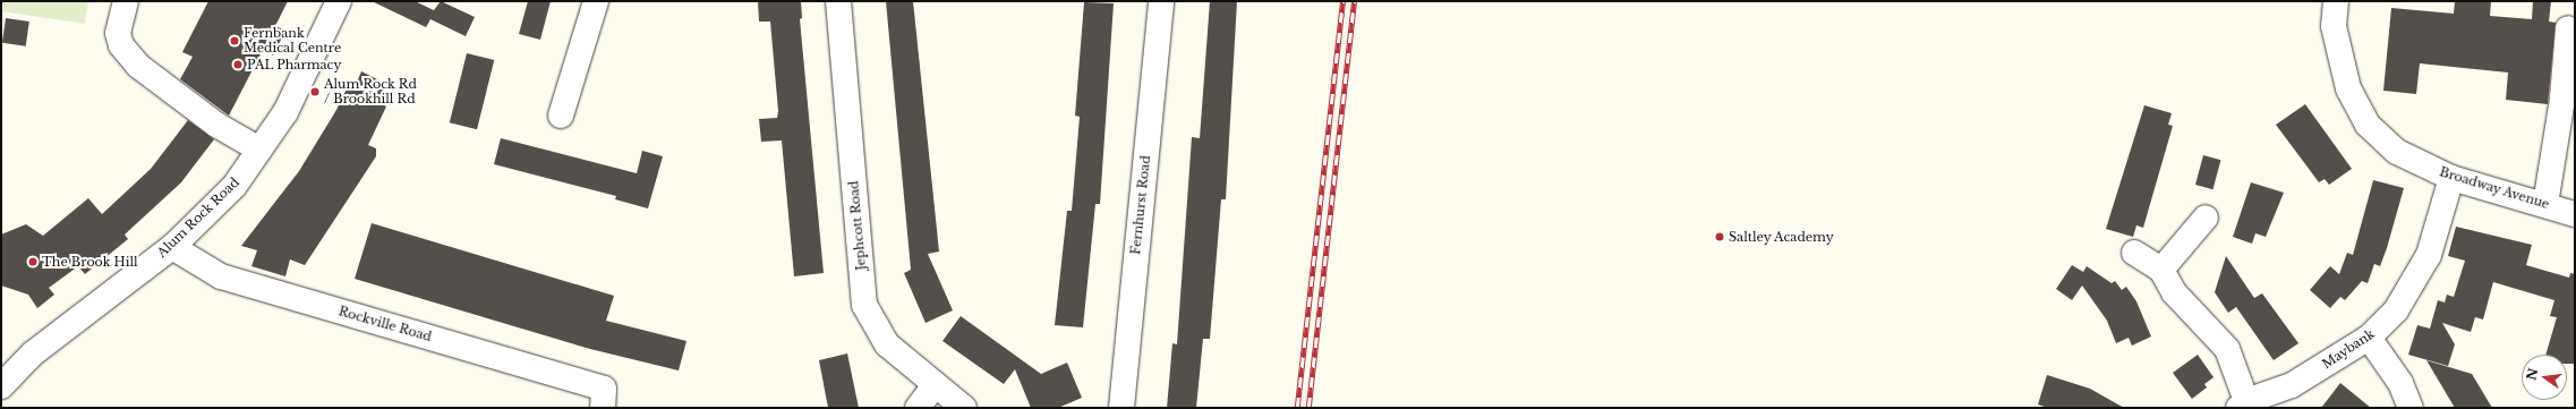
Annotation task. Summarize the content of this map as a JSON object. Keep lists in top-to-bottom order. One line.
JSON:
{"streets":{"street":["Broadway Avenue","Fernhurst Road","Alum Rock Road","Jephcott Road","Rockville Road","Maybank"]},"crossings":[["Broadway Avenue","Maybank"],["Alum Rock Road","Rockville Road"]],"places":["Fernbank Medical Centre","PAL Pharmacy","Alum Rock Rd / Brookhill Rd","Saltley Academy","The Brook Hill"],"north":"left"}
